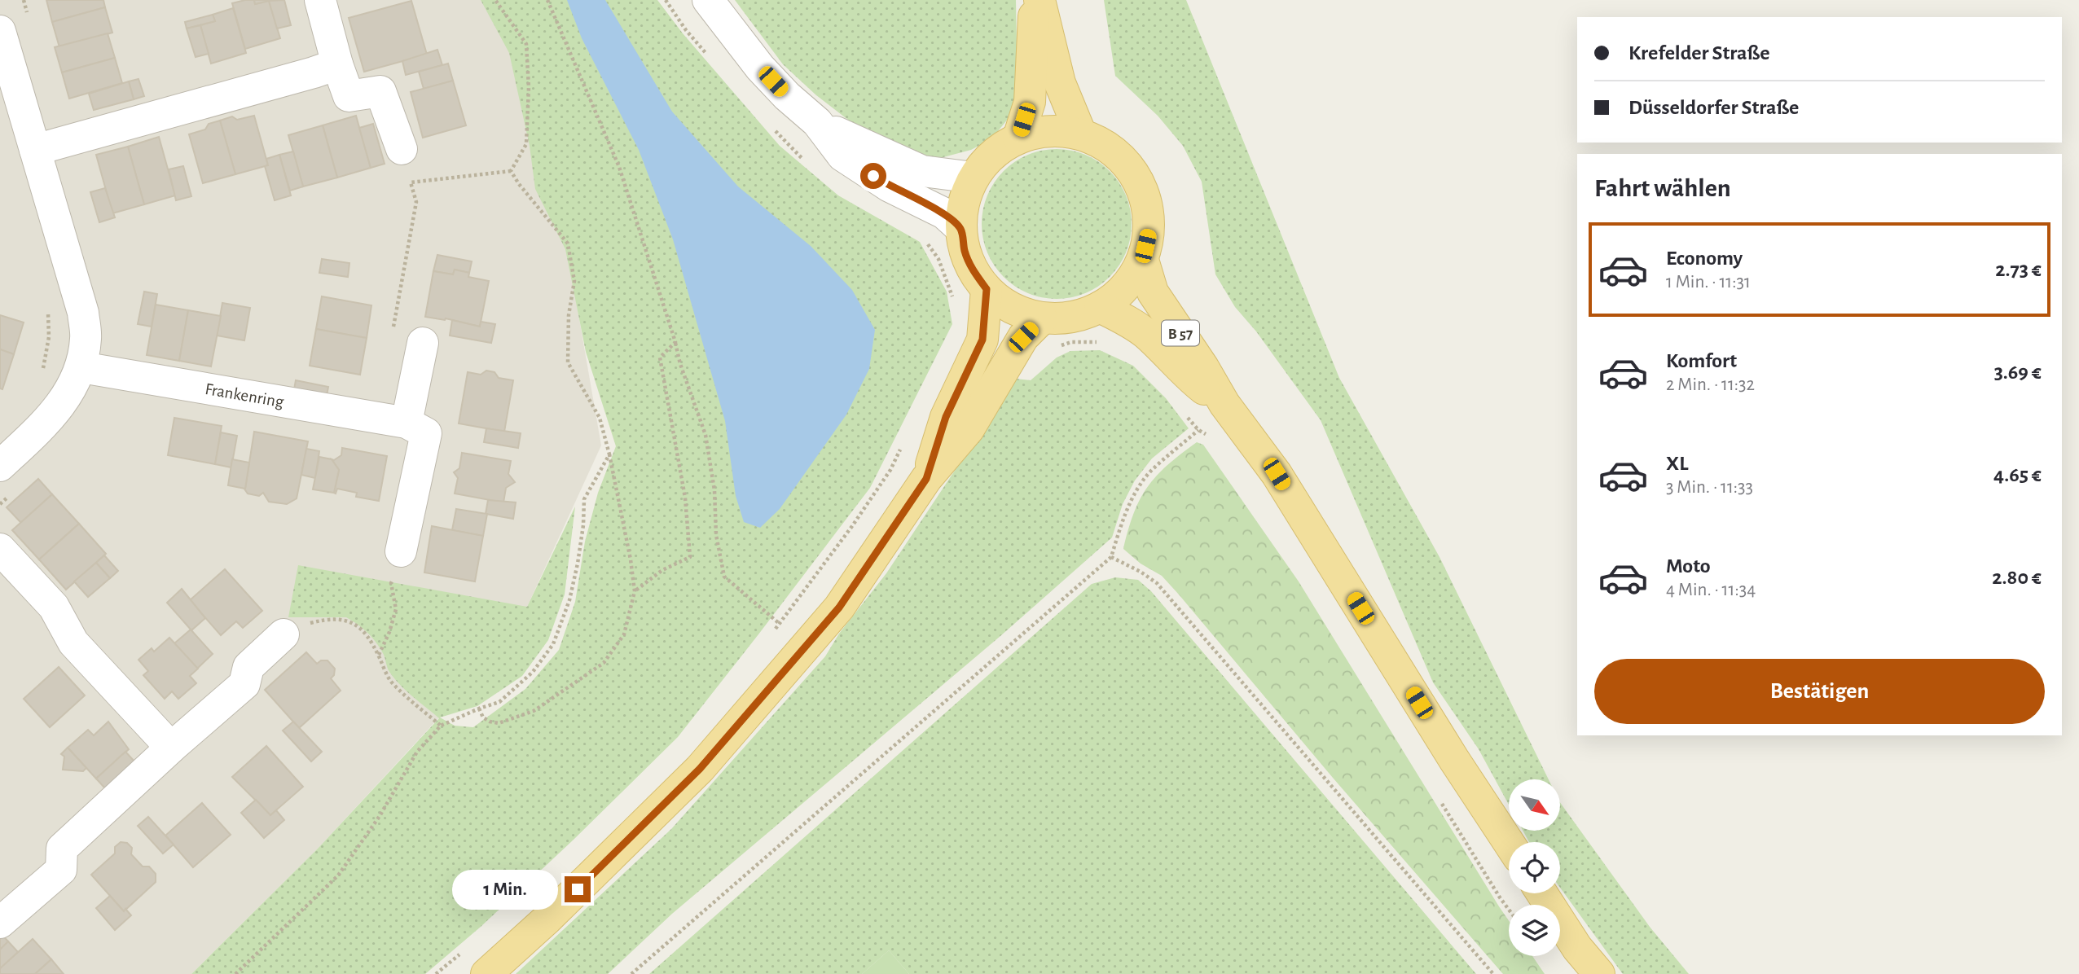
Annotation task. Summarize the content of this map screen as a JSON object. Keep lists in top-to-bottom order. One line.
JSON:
{"streets":{"main road":["B 57"],"street":["Frankenring"]},"north":"bottom right","page":{"banner":["Krefelder Straße","Düsseldorfer Straße"],"heading":"Fahrt wählen","list":[{"name":"Economy","note":"1 Min. · 11:31","value":"2.73 €"},{"name":"Komfort","note":"2 Min. · 11:32","value":"3.69 €"},{"name":"XL","note":"3 Min. · 11:33","value":"4.65 €"},{"name":"Moto","note":"4 Min. · 11:34","value":"2.80 €"}],"buttons":"Bestätigen","bubble":"1 Min."}}
